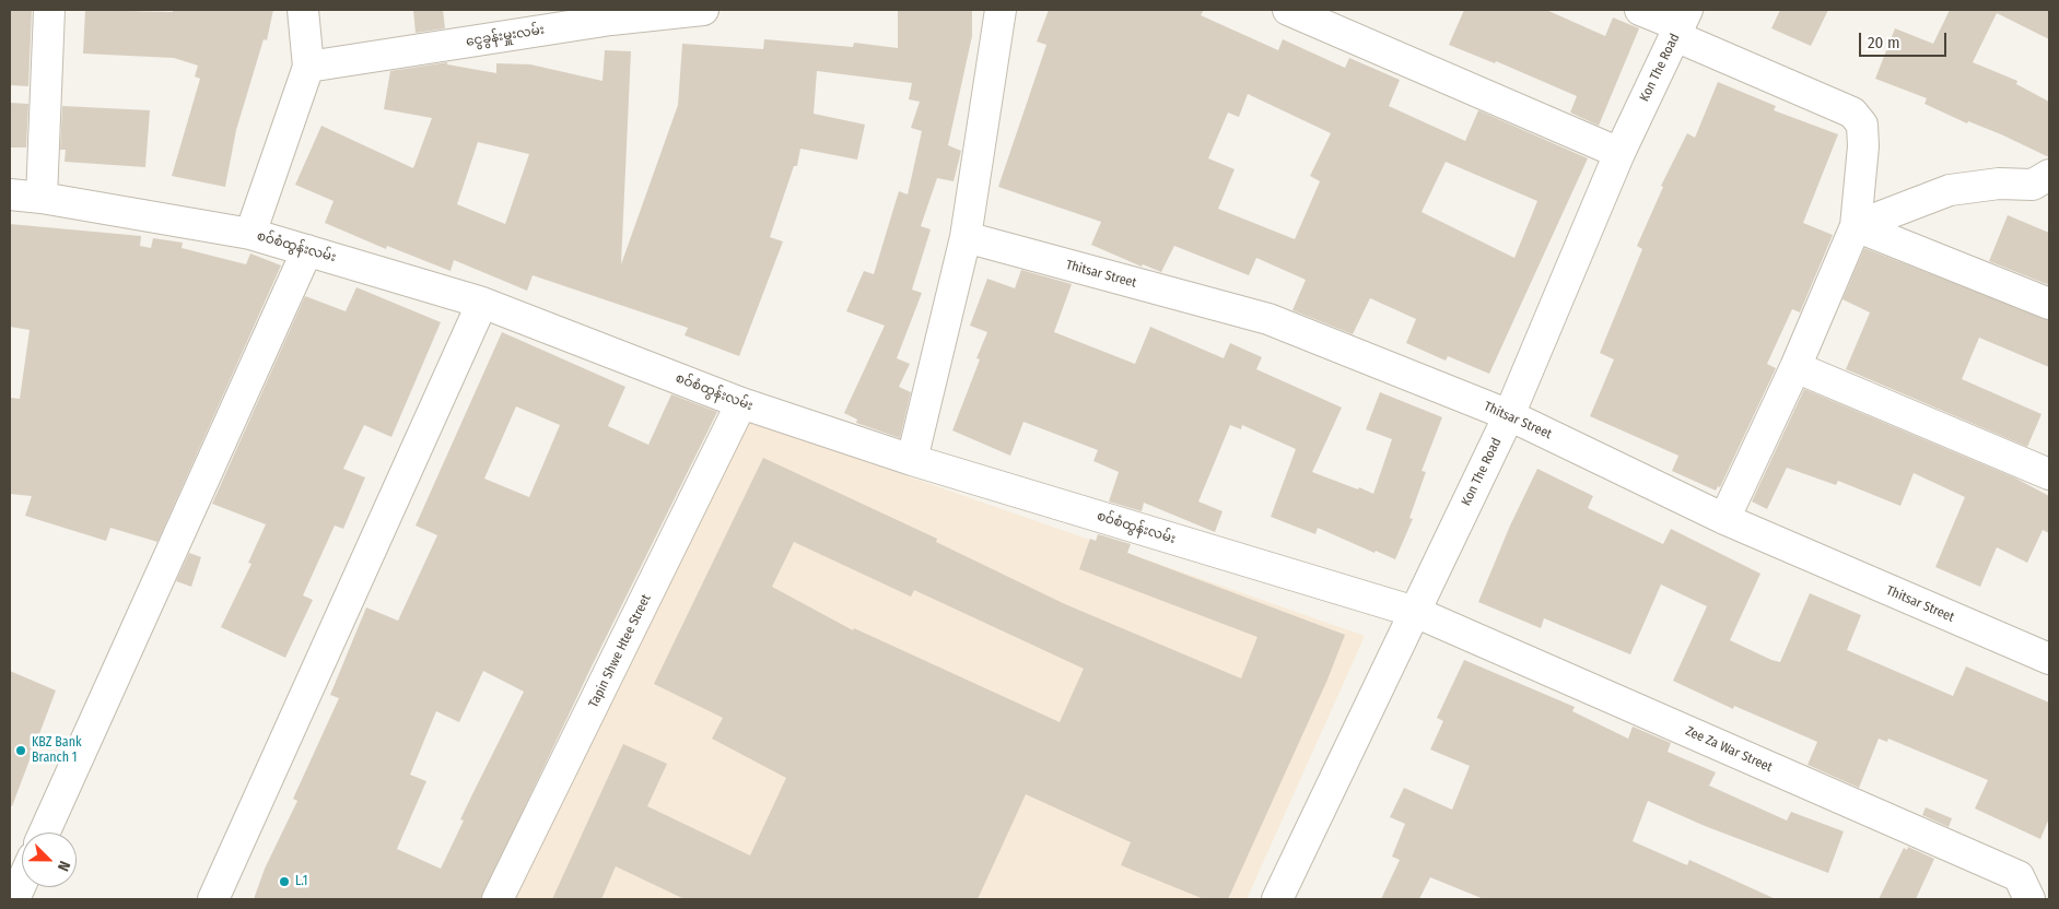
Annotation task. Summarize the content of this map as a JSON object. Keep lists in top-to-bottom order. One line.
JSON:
{"streets":{"street":["ငွေခွန်းမှူးလမ်း","Kon The Road","စဝ်စံထွန်းလမ်း","Thitsar Street","Tapin Shwe Htee Street","Zee Za War Street"]},"crossings":[["Kon The Road","စဝ်စံထွန်းလမ်း"],["Kon The Road","Thitsar Street"],["Kon The Road","Zee Za War Street"],["စဝ်စံထွန်းလမ်း","Tapin Shwe Htee Street"],["စဝ်စံထွန်းလမ်း","Zee Za War Street"]],"places":["KBZ Bank Branch 1","L.1"],"scale_bar":"20 m","north":"bottom right"}
